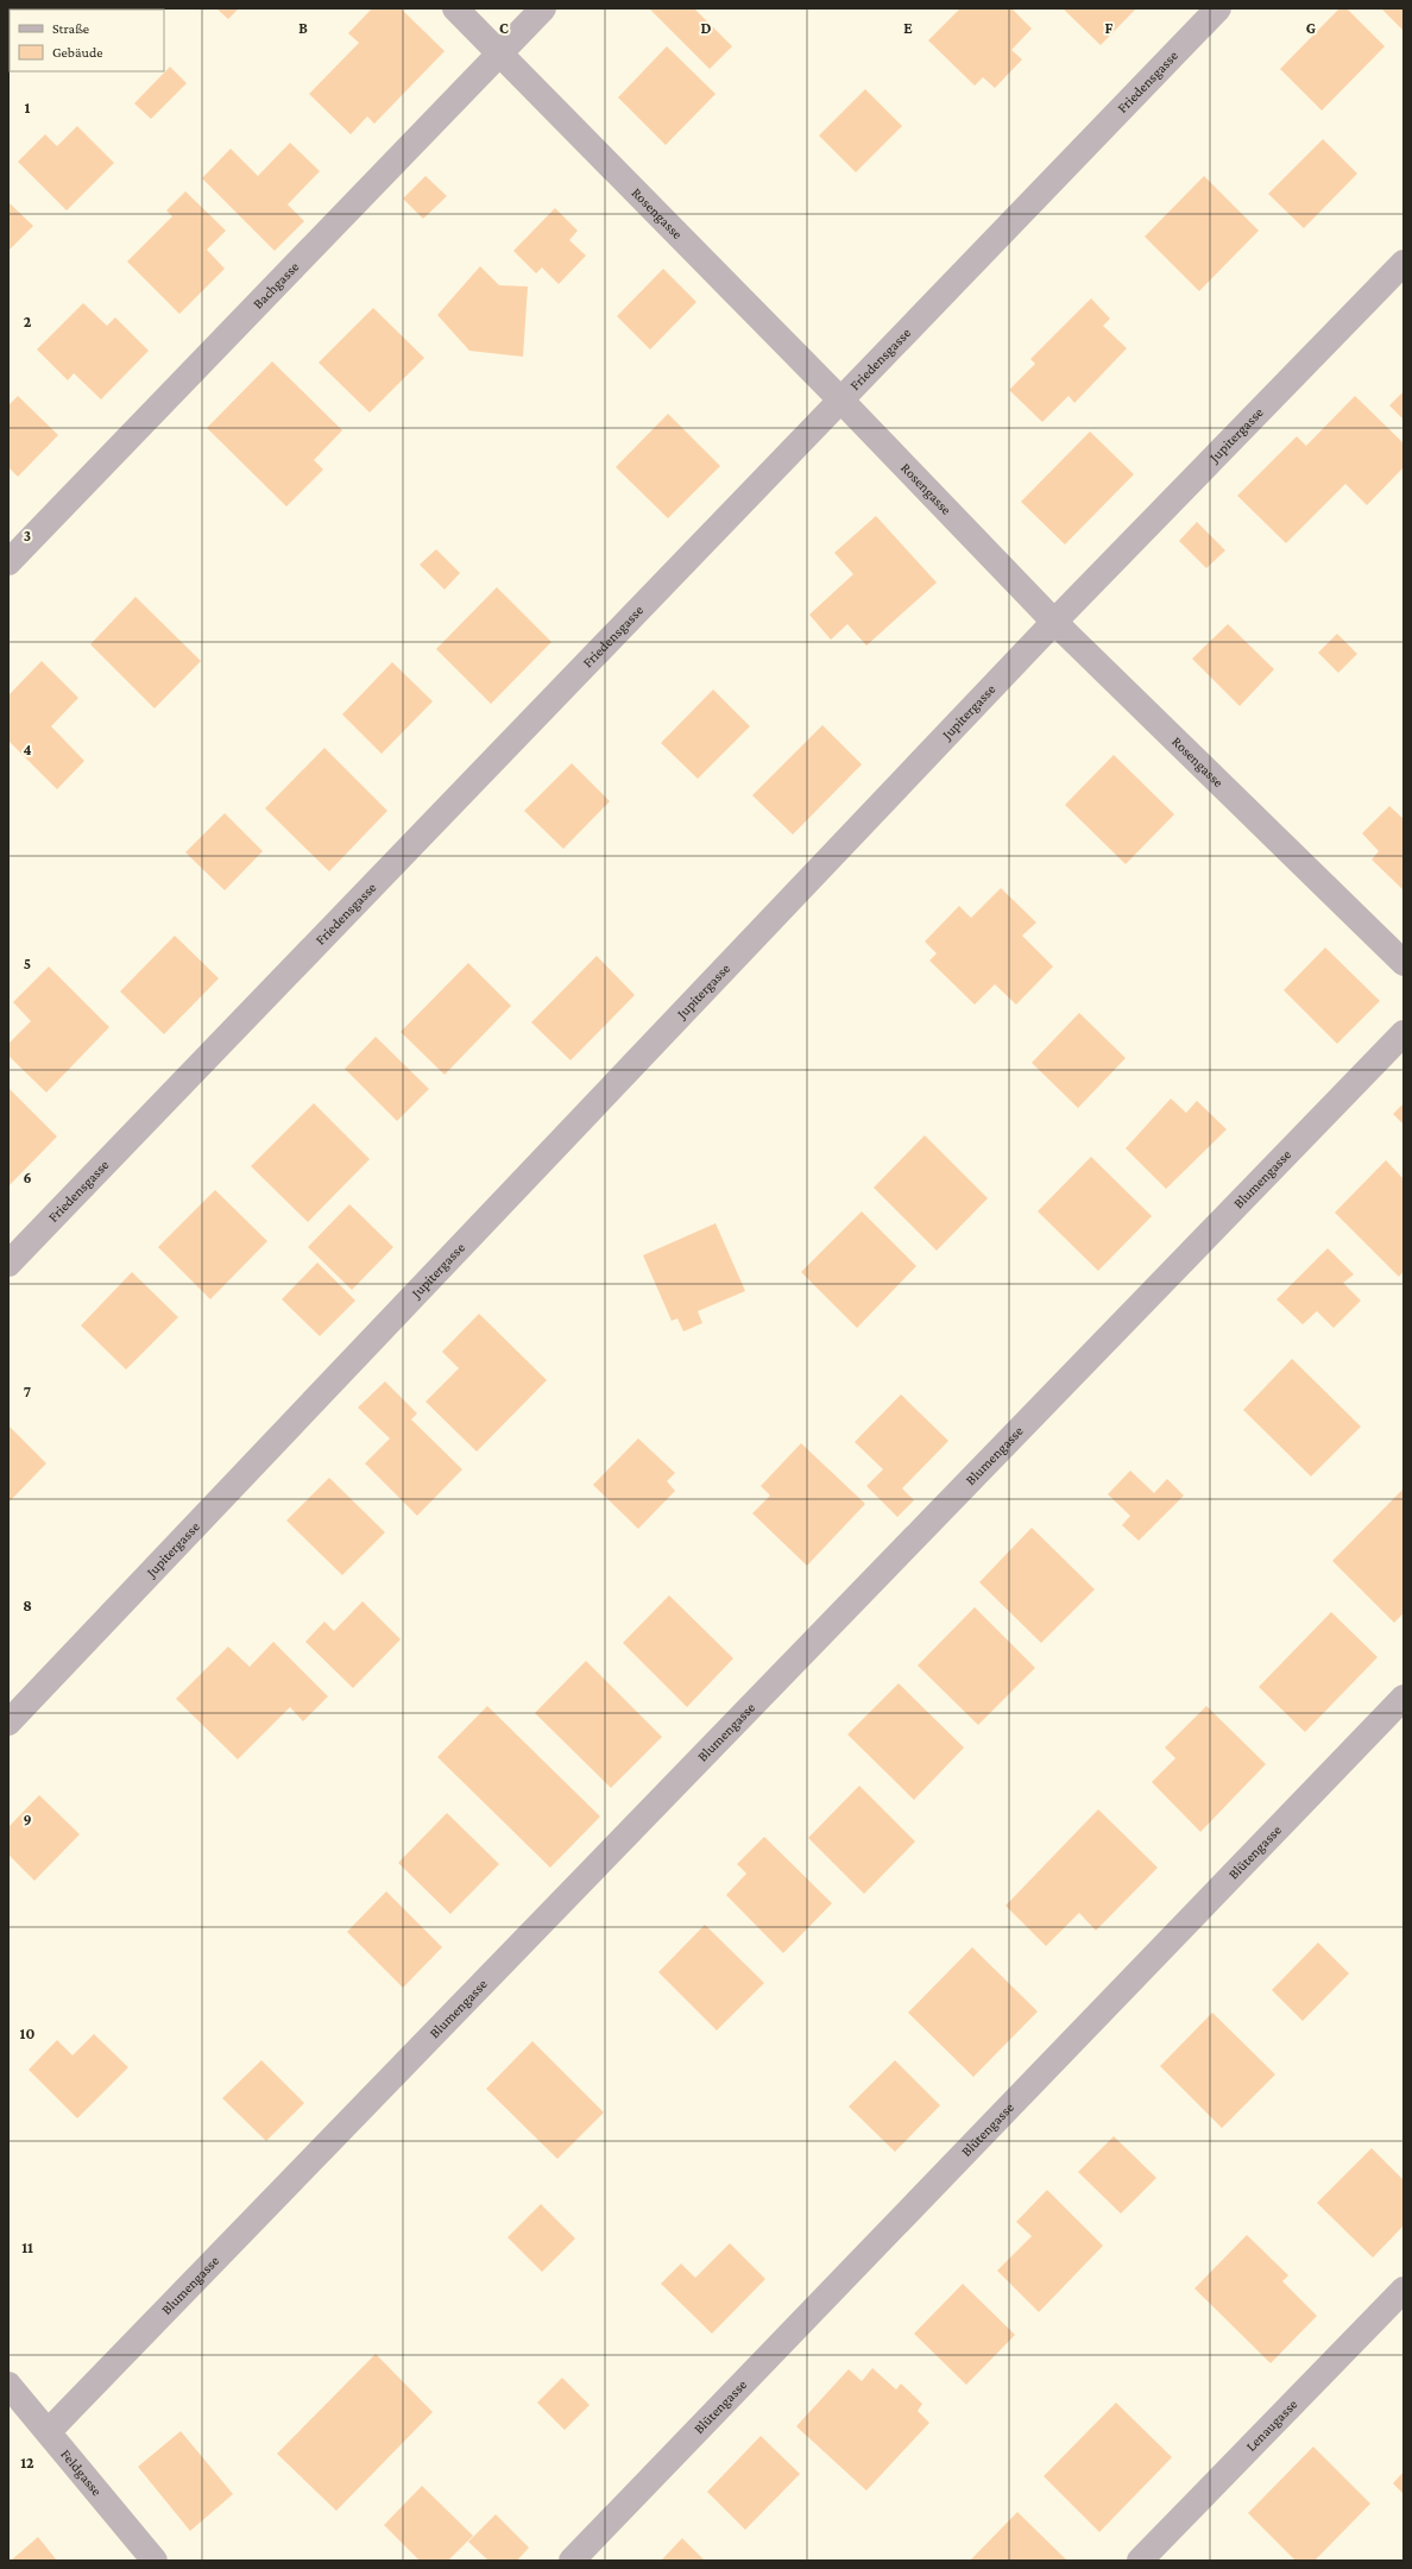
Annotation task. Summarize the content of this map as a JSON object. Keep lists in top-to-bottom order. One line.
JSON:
{"streets":{"street":["Friedensgasse","Rosengasse","Bachgasse","Jupitergasse","Blumengasse","Blütengasse","Lenaugasse","Feldgasse"]},"crossings":[["Friedensgasse","Rosengasse"],["Rosengasse","Bachgasse"],["Rosengasse","Jupitergasse"],["Blumengasse","Feldgasse"]],"legend":["Straße","Gebäude"],"grid":{"columns":["B","C","D","E","F","G"],"rows":["1","2","3","4","5","6","7","8","9","10","11","12"]}}
